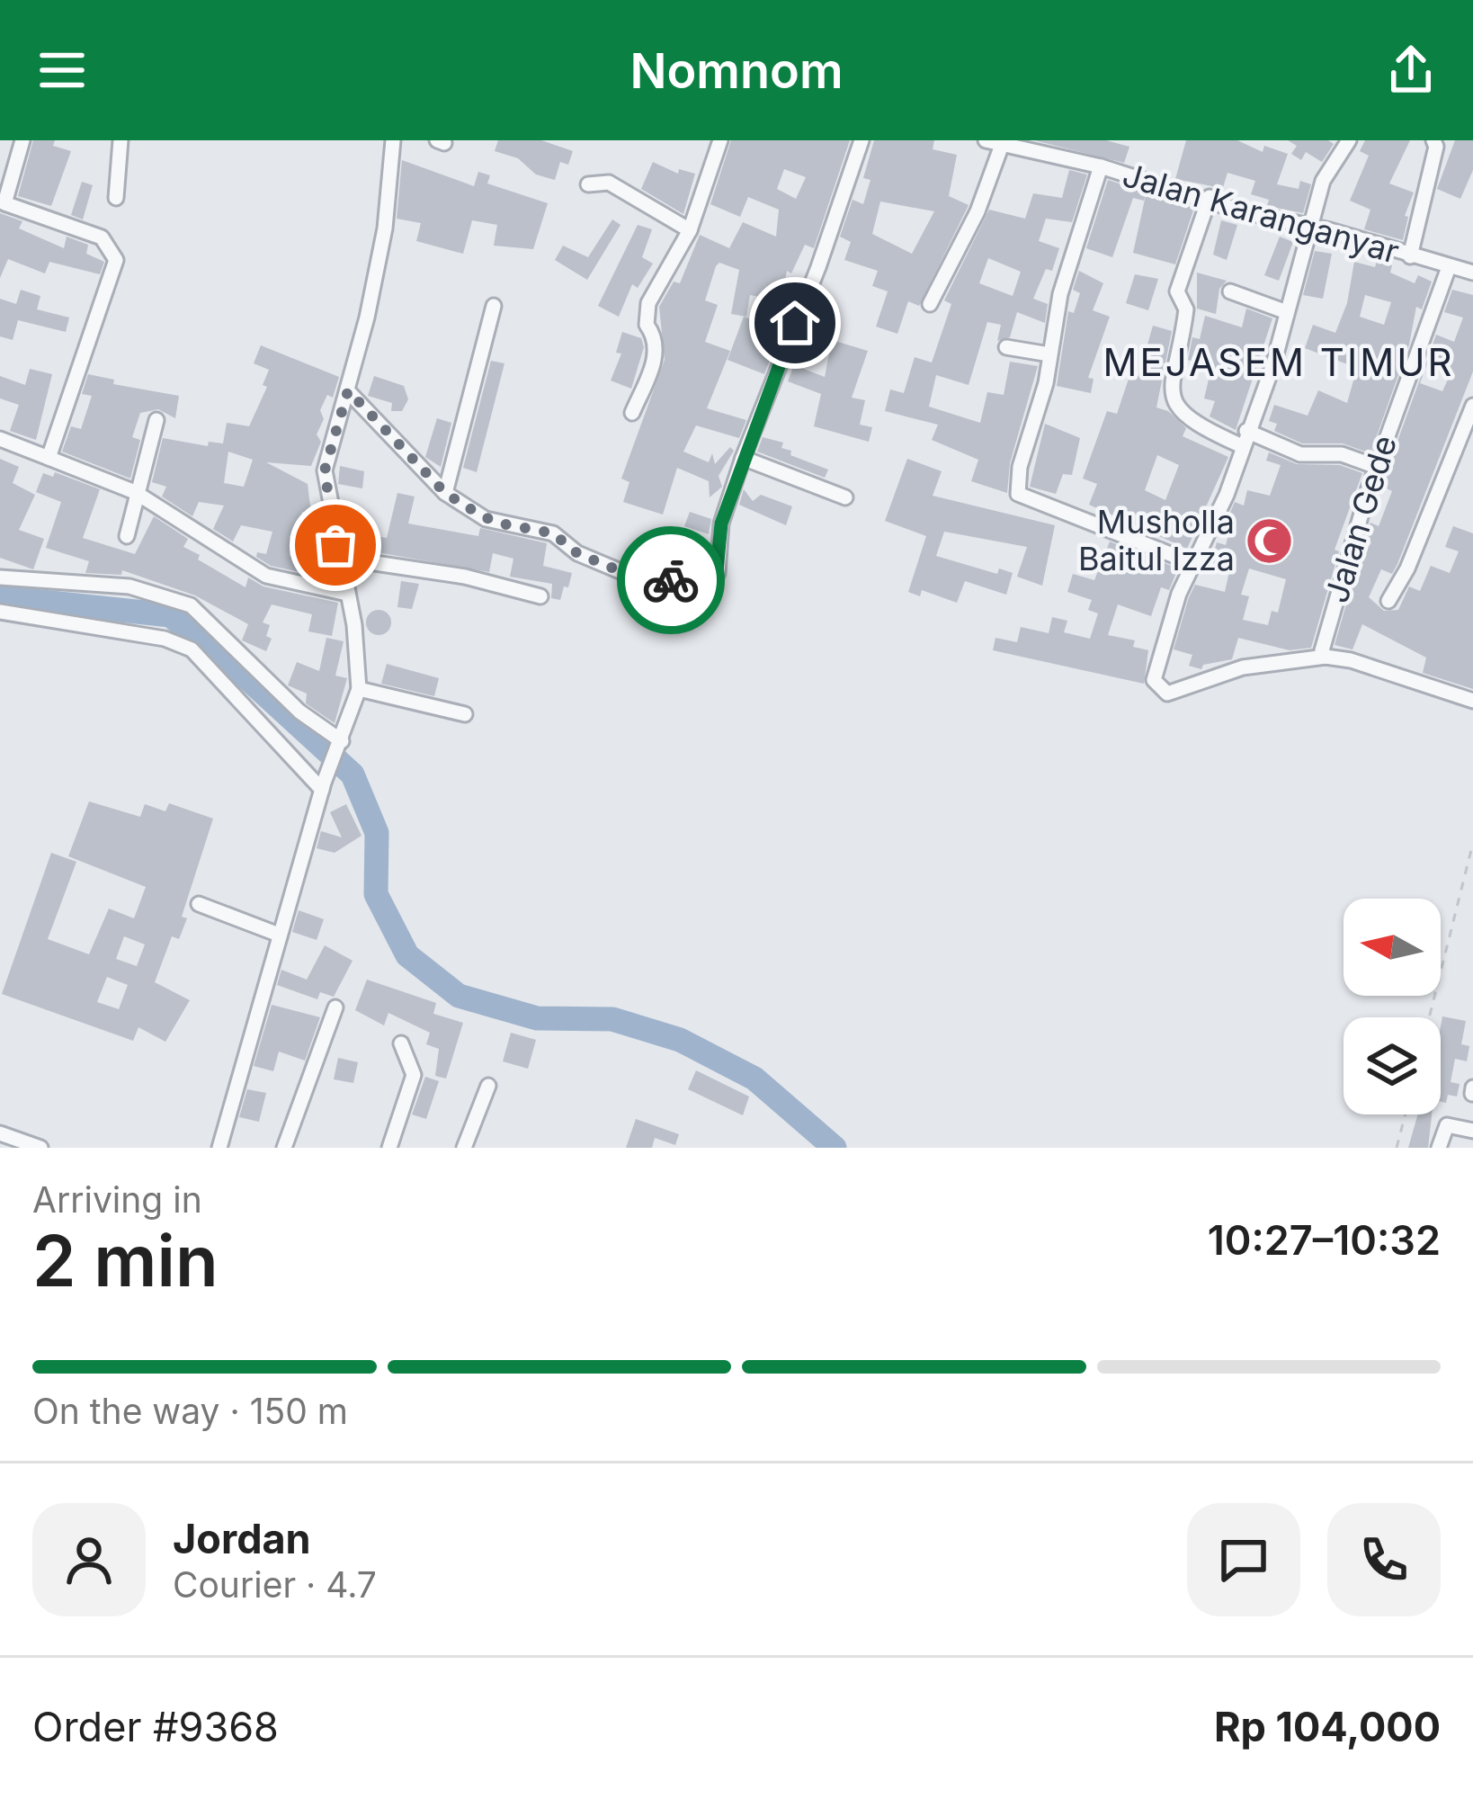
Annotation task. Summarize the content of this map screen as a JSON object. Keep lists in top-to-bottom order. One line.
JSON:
{"streets":{"street":["Jalan Karanganyar","Jalan Gede"]},"crossings":[["Jalan Karanganyar","Jalan Gede"]],"districts":["MEJASEM TIMUR"],"places":{"mosque":["Musholla Baitul Izza"]},"north":"left","page":{"header":"Nomnom","heading":["2 min","Arriving in","10:27–10:32"],"panel":["Jordan","Courier · 4.7","Order #9368","Rp 104,000"],"bar":"On the way · 150 m"}}
